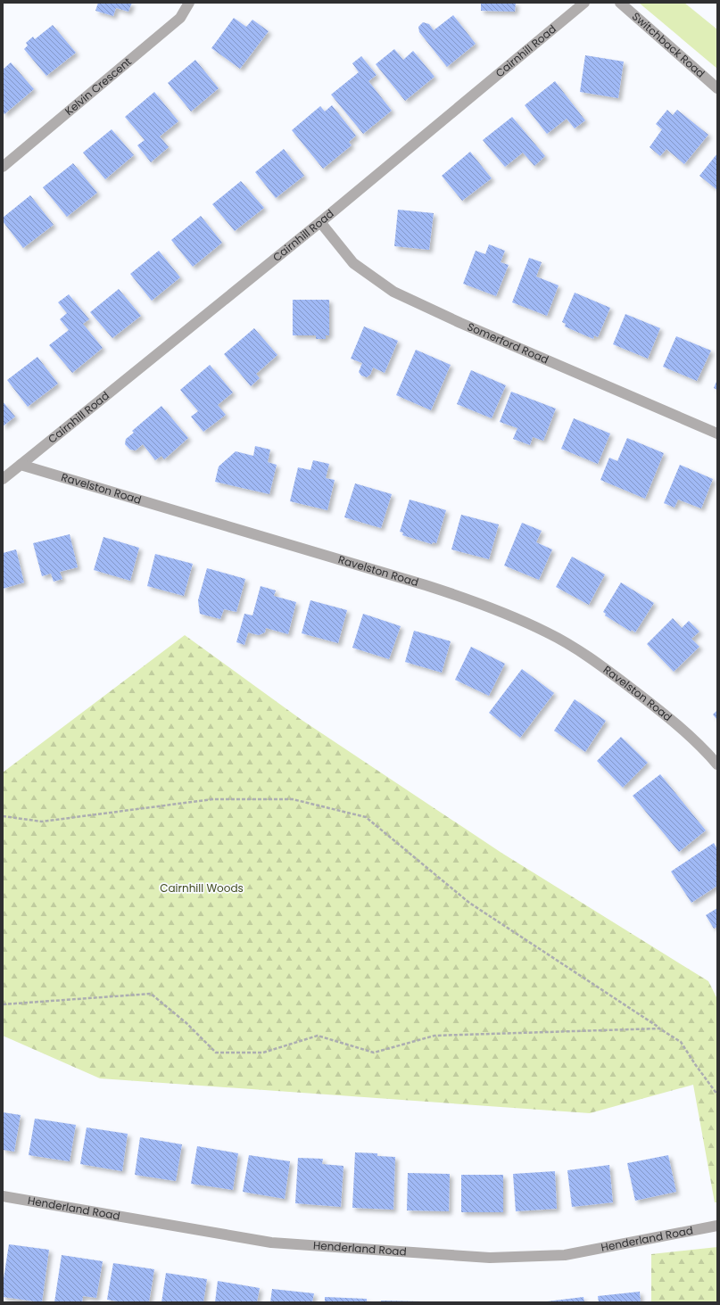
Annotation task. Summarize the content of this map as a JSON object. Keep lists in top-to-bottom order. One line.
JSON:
{"streets":{"street":["Switchback Road","Cairnhill Road","Kelvin Crescent","Somerford Road","Ravelston Road","Henderland Road"]},"crossings":[["Cairnhill Road","Somerford Road"],["Cairnhill Road","Ravelston Road"]],"parks":["Cairnhill Woods"]}
